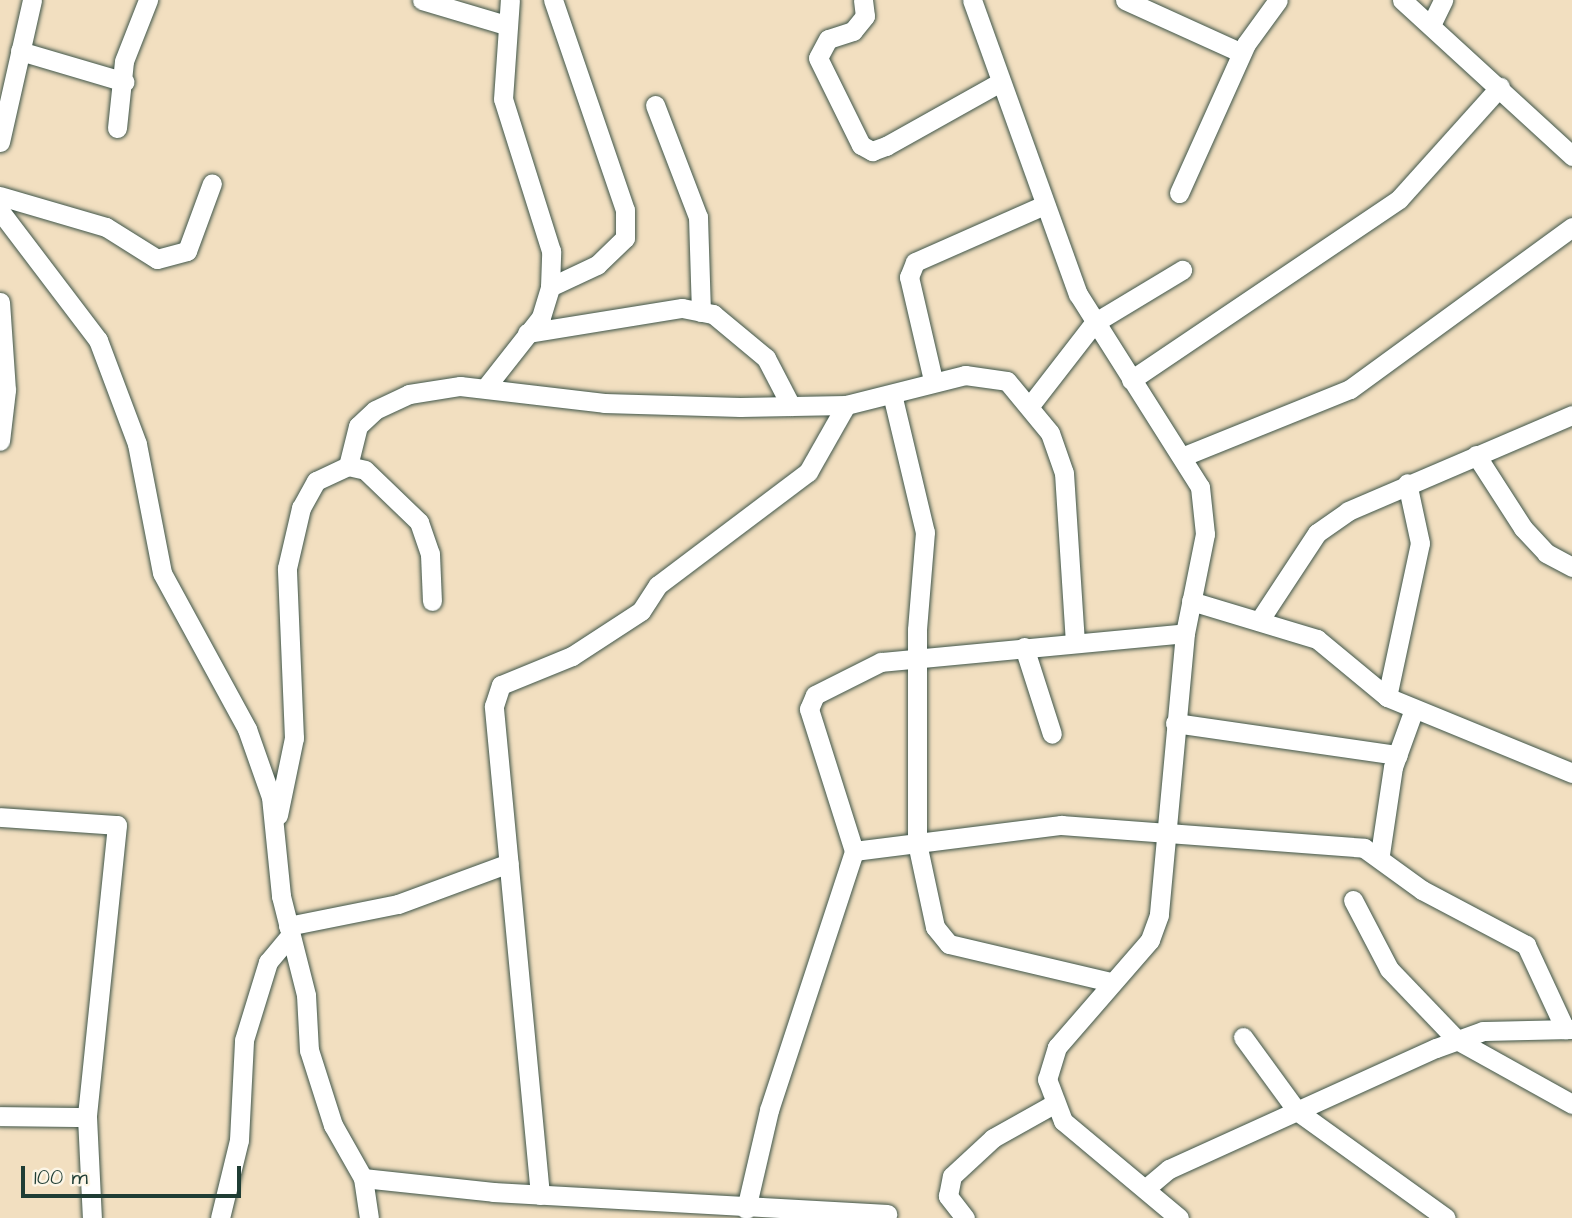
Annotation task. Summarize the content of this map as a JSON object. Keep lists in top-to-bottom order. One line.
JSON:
{"scale_bar":"100 m"}
